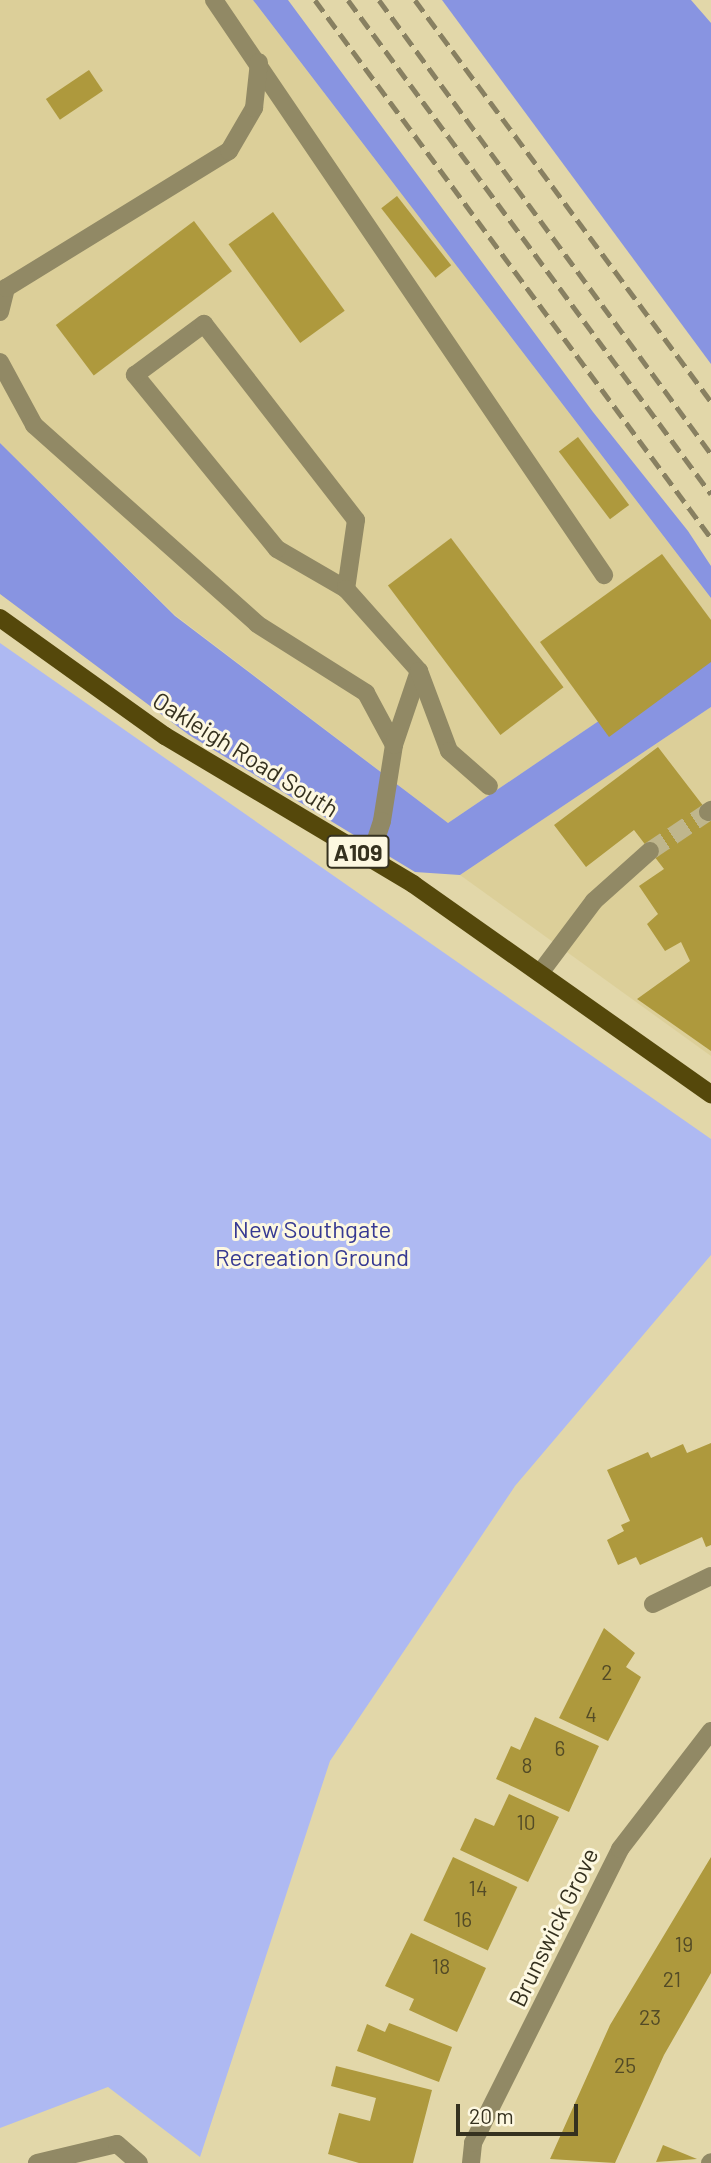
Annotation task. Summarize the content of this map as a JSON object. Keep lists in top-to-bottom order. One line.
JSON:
{"streets":{"main road":["Oakleigh Road South","A109"],"street":["Brunswick Grove"]},"parks":["New Southgate Recreation Ground"],"house_numbers":["2","4","6","8","10","14","16","19","18","21","23","25"],"scale_bar":"20 m"}
